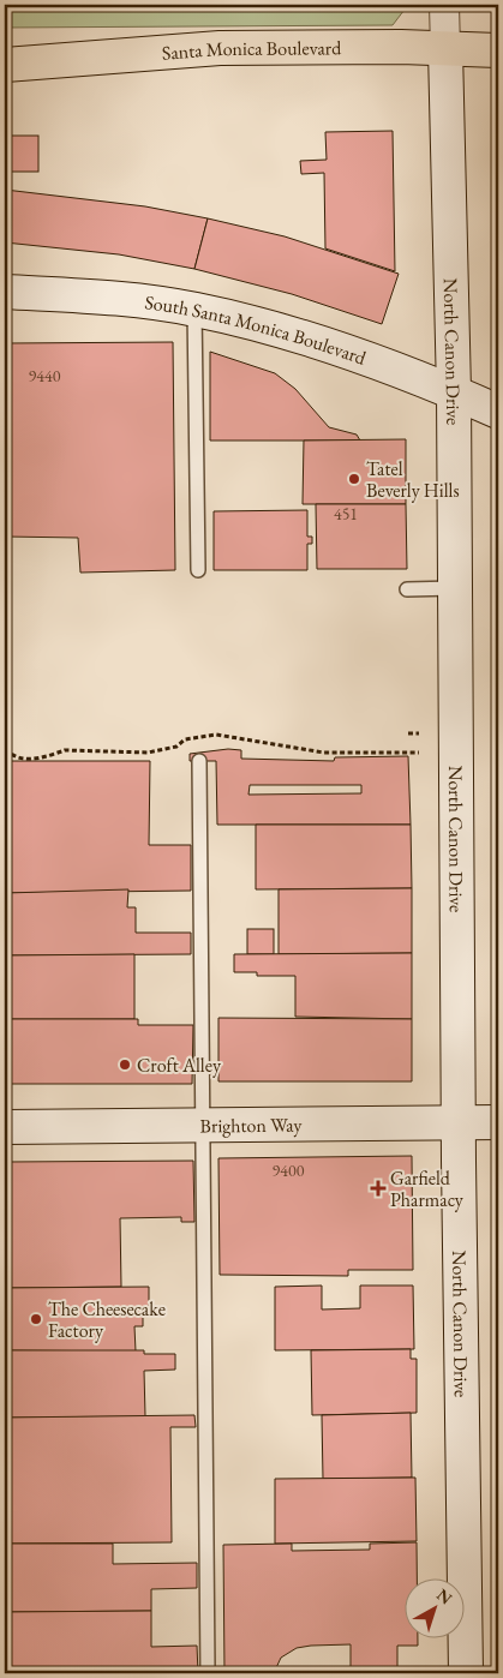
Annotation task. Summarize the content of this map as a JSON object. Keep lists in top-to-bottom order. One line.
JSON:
{"streets":{"main road":["Santa Monica Boulevard"],"street":["South Santa Monica Boulevard","North Canon Drive","Brighton Way"]},"crossings":[["Santa Monica Boulevard","North Canon Drive"],["South Santa Monica Boulevard","North Canon Drive"],["North Canon Drive","Brighton Way"]],"places":{"other":["Tatel Beverly Hills","Croft Alley","The Cheesecake Factory"],"health":["Garfield Pharmacy"]},"house_numbers":["9440","451","9400"],"north":"top right"}
